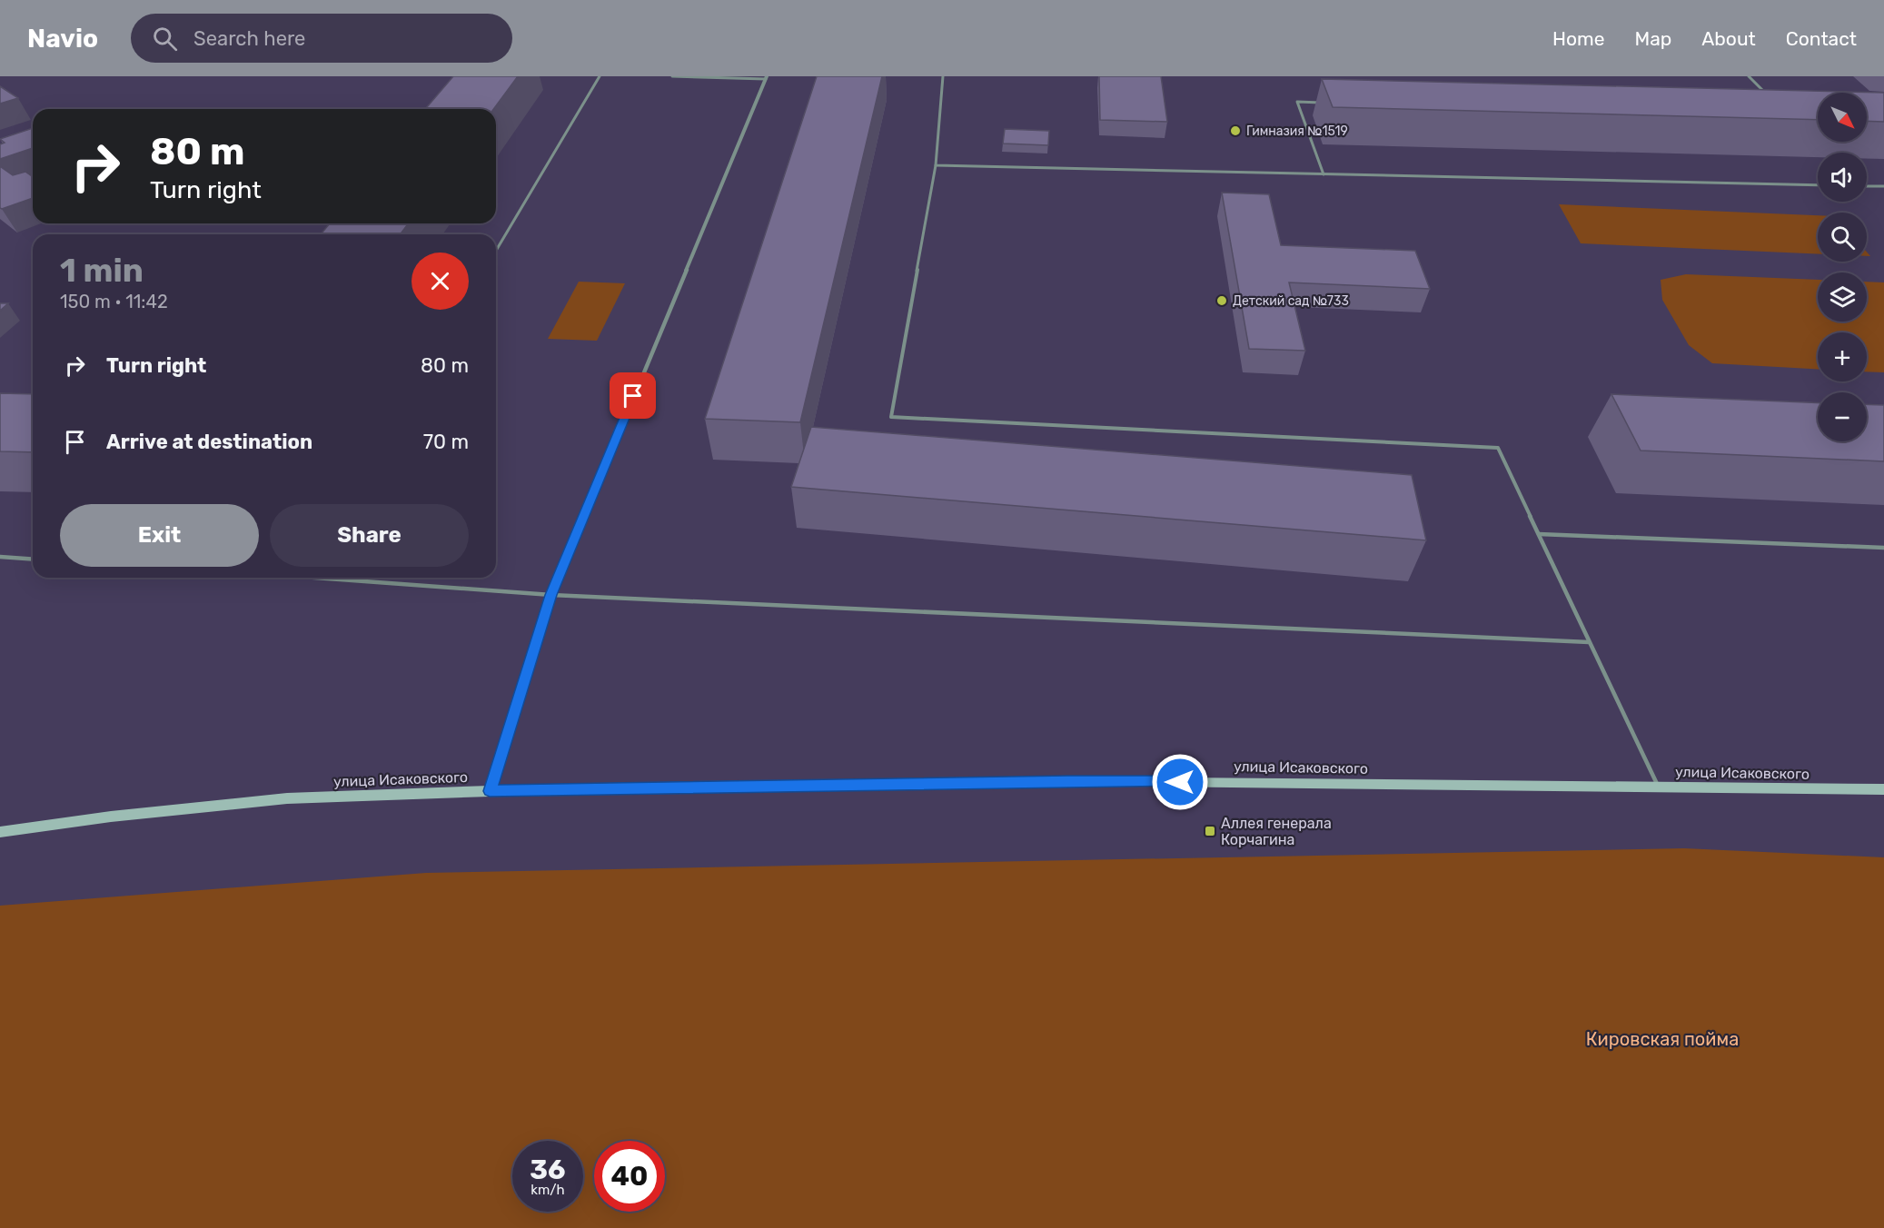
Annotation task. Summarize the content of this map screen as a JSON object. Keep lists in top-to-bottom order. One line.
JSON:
{"streets":{"street":["улица Исаковского"]},"parks":["Кировская пойма"],"places":{"other":["Гимназия №1519","Детский сад №733"],"transit":["Аллея генерала Корчагина"]},"north":"bottom right","page":{"header":"Navio","search":"Search here","nav":["Home","Map","About","Contact"],"map_buttons":["+","−"],"turn":["80 m","Turn right"],"heading":["1 min","150 m · 11:42"],"list":[{"name":"Turn right","value":"80 m"},{"name":"Arrive at destination","value":"70 m"}],"buttons":["Exit","Share"],"speed":"36 km/h","limit":"40"}}
